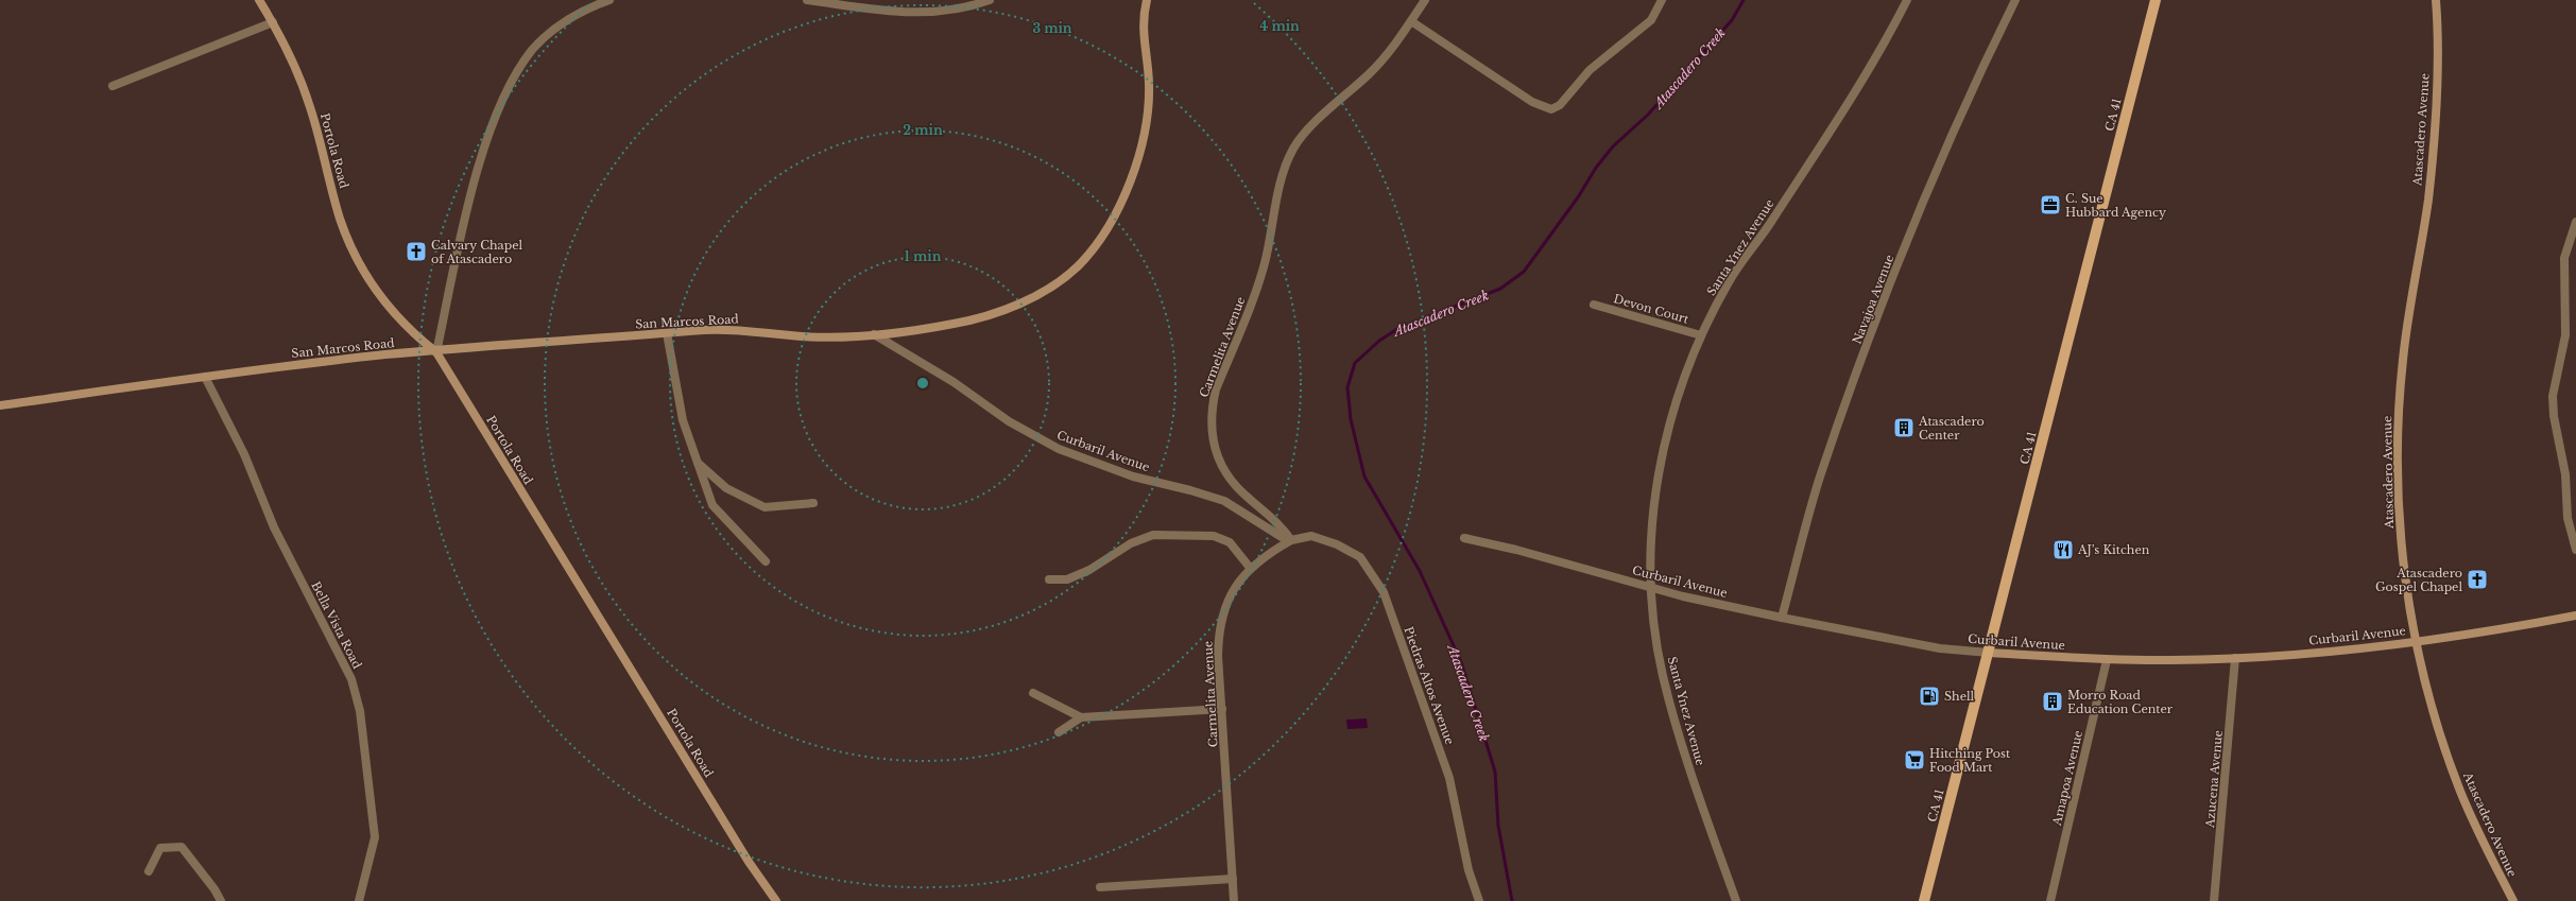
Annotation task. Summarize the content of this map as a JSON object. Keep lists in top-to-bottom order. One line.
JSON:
{"streets":{"main road":["CA 41"],"street":["Atascadero Avenue","Portola Road","Santa Ynez Avenue","Navajoa Avenue","Devon Court","San Marcos Road","Carmelita Avenue","Curbaril Avenue","Bella Vista Road","Piedras Altos Avenue","Amapoa Avenue","Azucena Avenue"]},"crossings":[["CA 41","Curbaril Avenue"],["Atascadero Avenue","Curbaril Avenue"],["Portola Road","San Marcos Road"],["Santa Ynez Avenue","Devon Court"],["Santa Ynez Avenue","Curbaril Avenue"],["Navajoa Avenue","Curbaril Avenue"],["San Marcos Road","Curbaril Avenue"],["San Marcos Road","Bella Vista Road"],["Carmelita Avenue","Curbaril Avenue"],["Carmelita Avenue","Piedras Altos Avenue"],["Curbaril Avenue","Piedras Altos Avenue"],["Curbaril Avenue","Amapoa Avenue"],["Curbaril Avenue","Azucena Avenue"]],"water":["Atascadero Creek"],"places":{"office":["C. Sue Hubbard Agency"],"church":["Calvary Chapel of Atascadero","Atascadero Gospel Chapel"],"building":["Atascadero Center","Morro Road Education Center"],"restaurant":["AJ’s Kitchen"],"fuel station":["Shell"],"supermarket":["Hitching Post Food Mart"]},"rings":["4 min","3 min","2 min","1 min"]}
